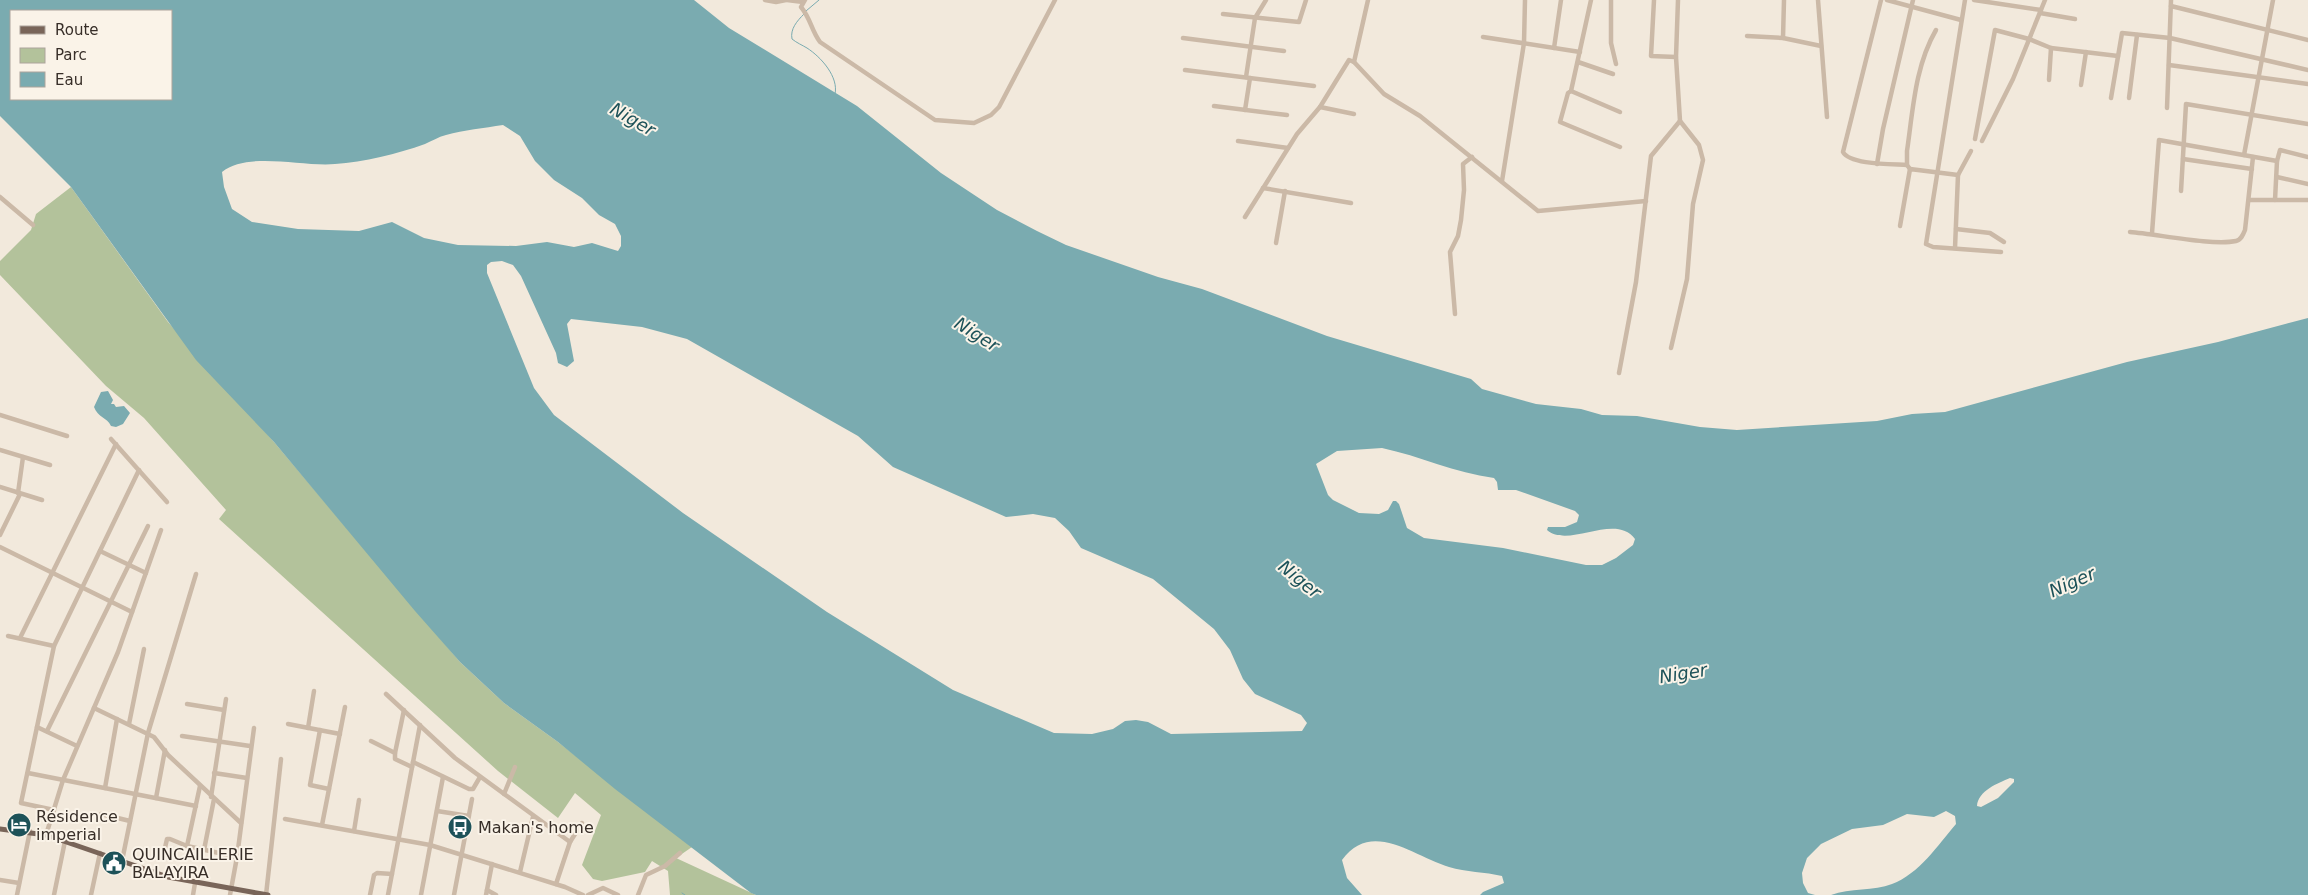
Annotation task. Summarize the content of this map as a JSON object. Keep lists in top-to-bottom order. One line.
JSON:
{"water":["Niger"],"places":{"hotel":["Résidence imperial"],"bus stop":["Makan's home"],"public building":["QUINCAILLERIE BALAYIRA"]},"legend":["Route","Parc","Eau"]}
